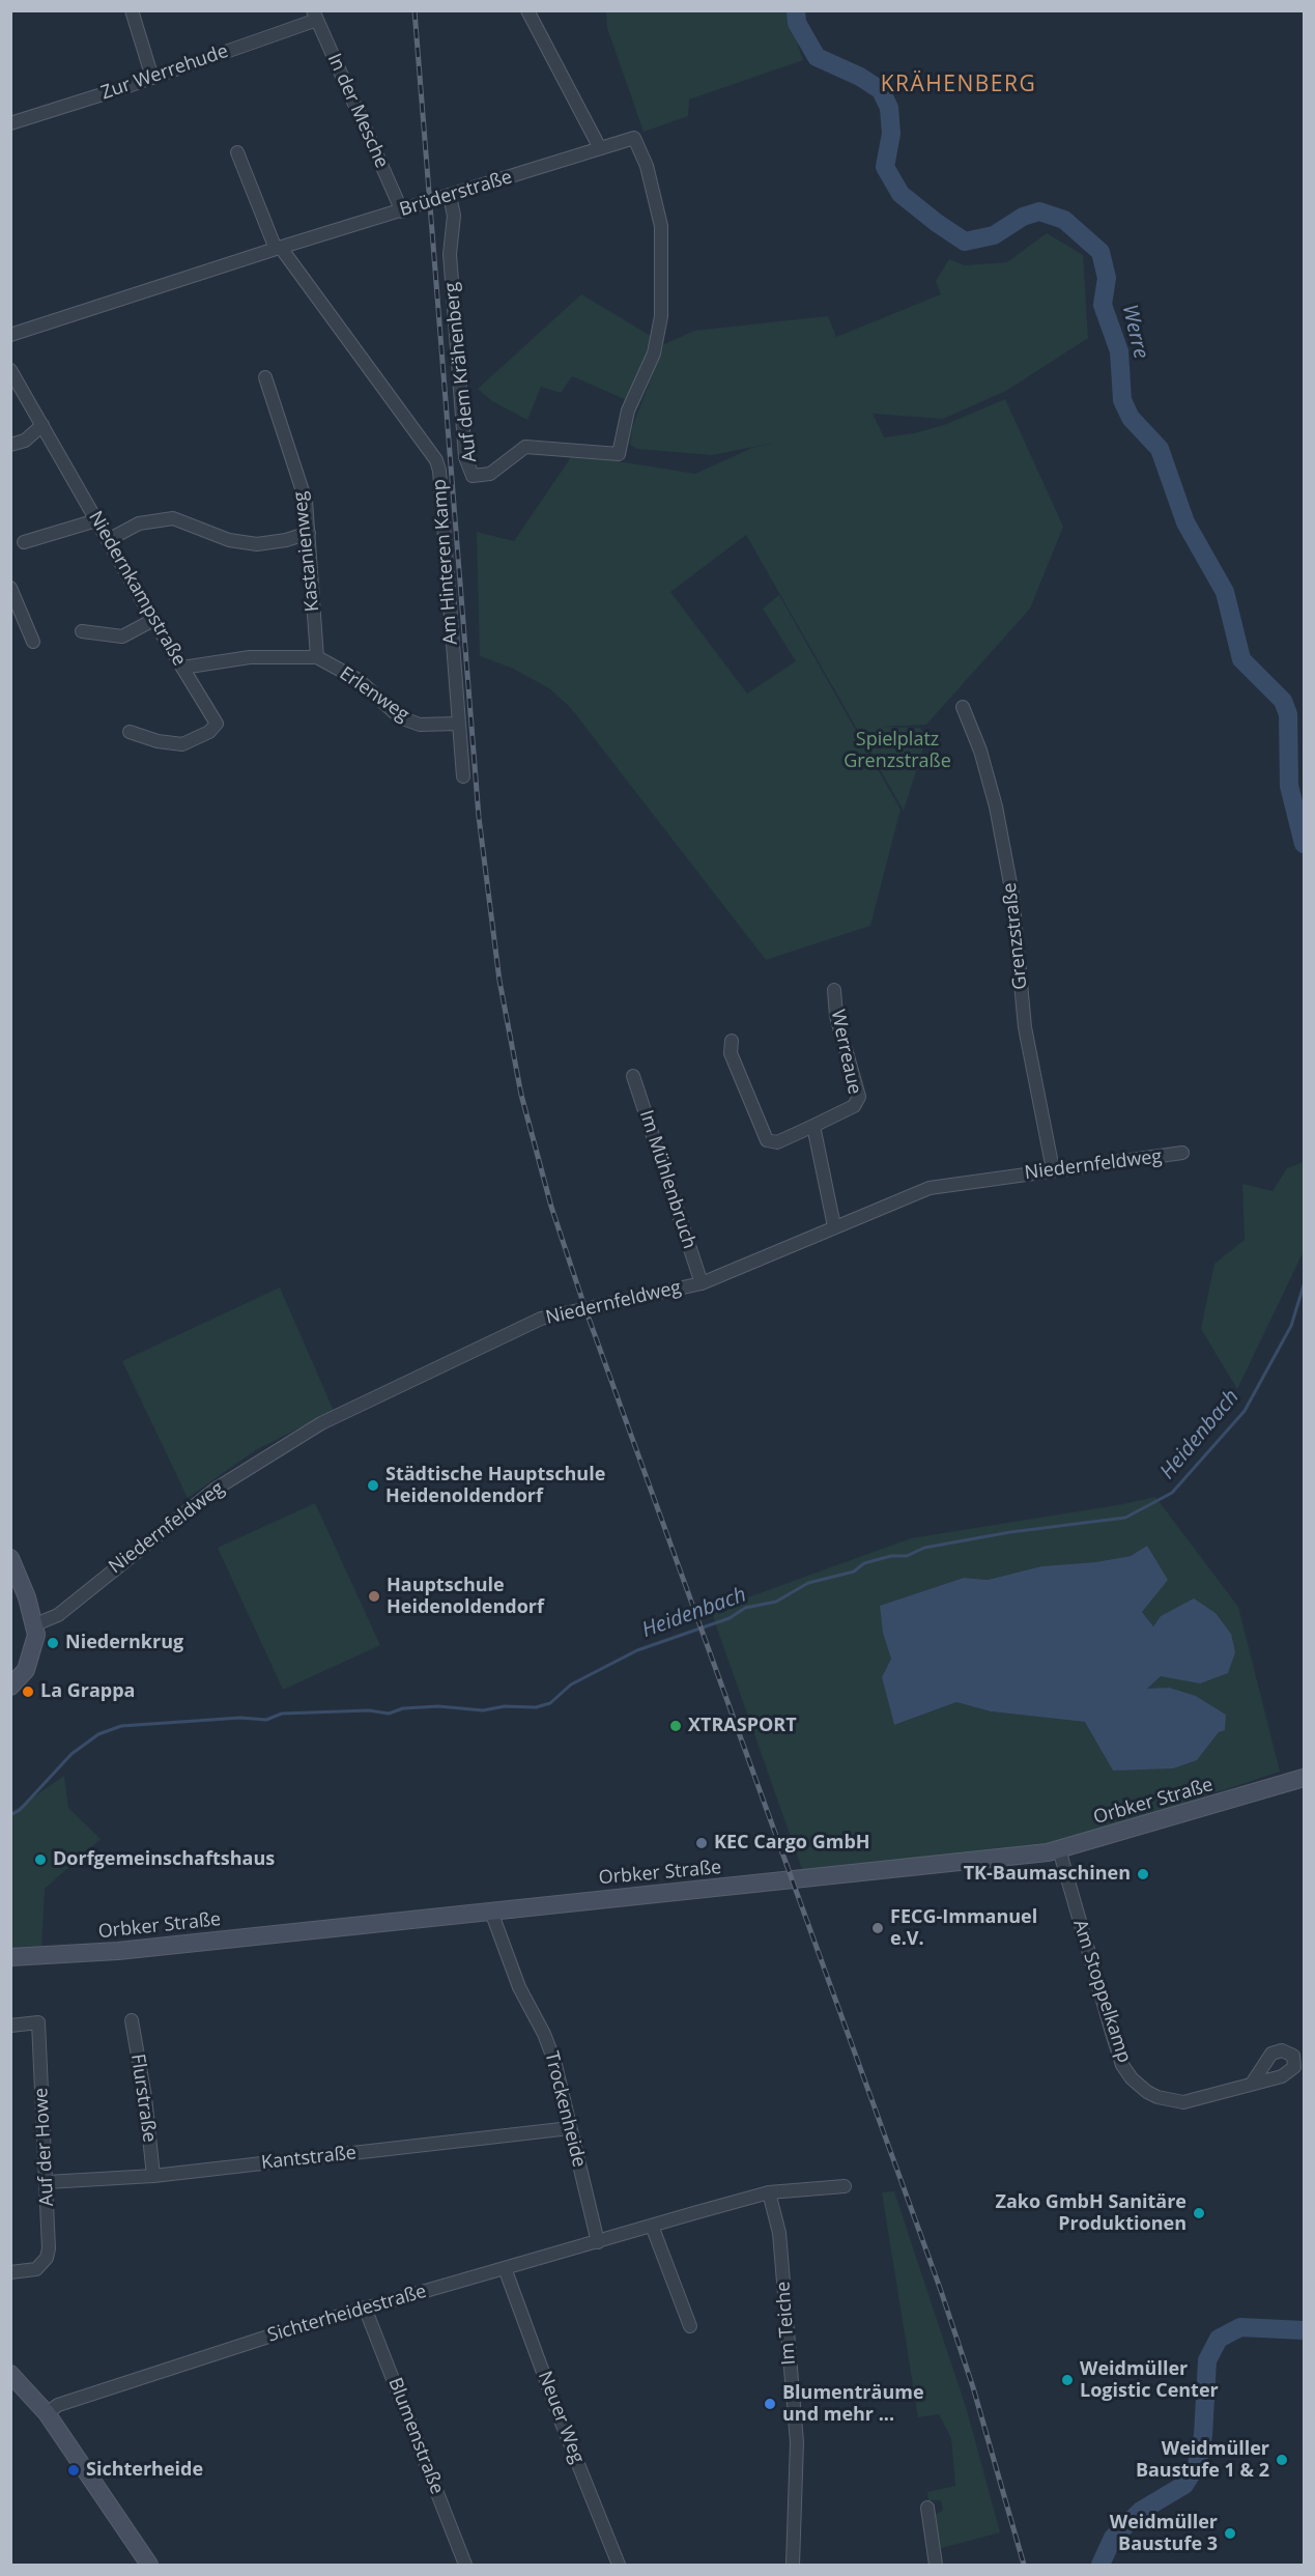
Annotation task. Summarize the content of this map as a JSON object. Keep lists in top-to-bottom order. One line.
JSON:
{"streets":{"street":["Zur Werrehude","In der Mesche","Brüderstraße","Auf dem Krähenberg","Kastanienweg","Am Hinteren Kamp","Niedernkampstraße","Erlenweg","Grenzstraße","Werreaue","Niedernfeldweg","Im Mühlenbruch","Orbker Straße","Am Stoppelkamp","Flurstraße","Trockenheide","Auf der Howe","Kantstraße","Sichterheidestraße","Im Teiche","Neuer Weg","Blumenstraße"]},"crossings":[["Zur Werrehude","In der Mesche"],["In der Mesche","Brüderstraße"],["Brüderstraße","Auf dem Krähenberg"],["Brüderstraße","Am Hinteren Kamp"],["Kastanienweg","Erlenweg"],["Am Hinteren Kamp","Erlenweg"],["Niedernkampstraße","Erlenweg"],["Grenzstraße","Niedernfeldweg"],["Niedernfeldweg","Im Mühlenbruch"],["Orbker Straße","Am Stoppelkamp"],["Orbker Straße","Trockenheide"],["Flurstraße","Kantstraße"],["Trockenheide","Kantstraße"],["Trockenheide","Sichterheidestraße"],["Auf der Howe","Kantstraße"],["Sichterheidestraße","Im Teiche"],["Sichterheidestraße","Neuer Weg"],["Sichterheidestraße","Blumenstraße"]],"districts":["KRÄHENBERG"],"water":["Werre","Heidenbach"],"parks":["Spielplatz Grenzstraße"],"places":["Städtische Hauptschule Heidenoldendorf","Hauptschule Heidenoldendorf","Niedernkrug","La Grappa","XTRASPORT","KEC Cargo GmbH","Dorfgemeinschaftshaus","TK-Baumaschinen","FECG-Immanuel e.V.","Zako GmbH Sanitäre Produktionen","Weidmüller Logistic Center","Blumenträume und mehr ...","Weidmüller Baustufe 1 & 2","Sichterheide","Weidmüller Baustufe 3"]}
